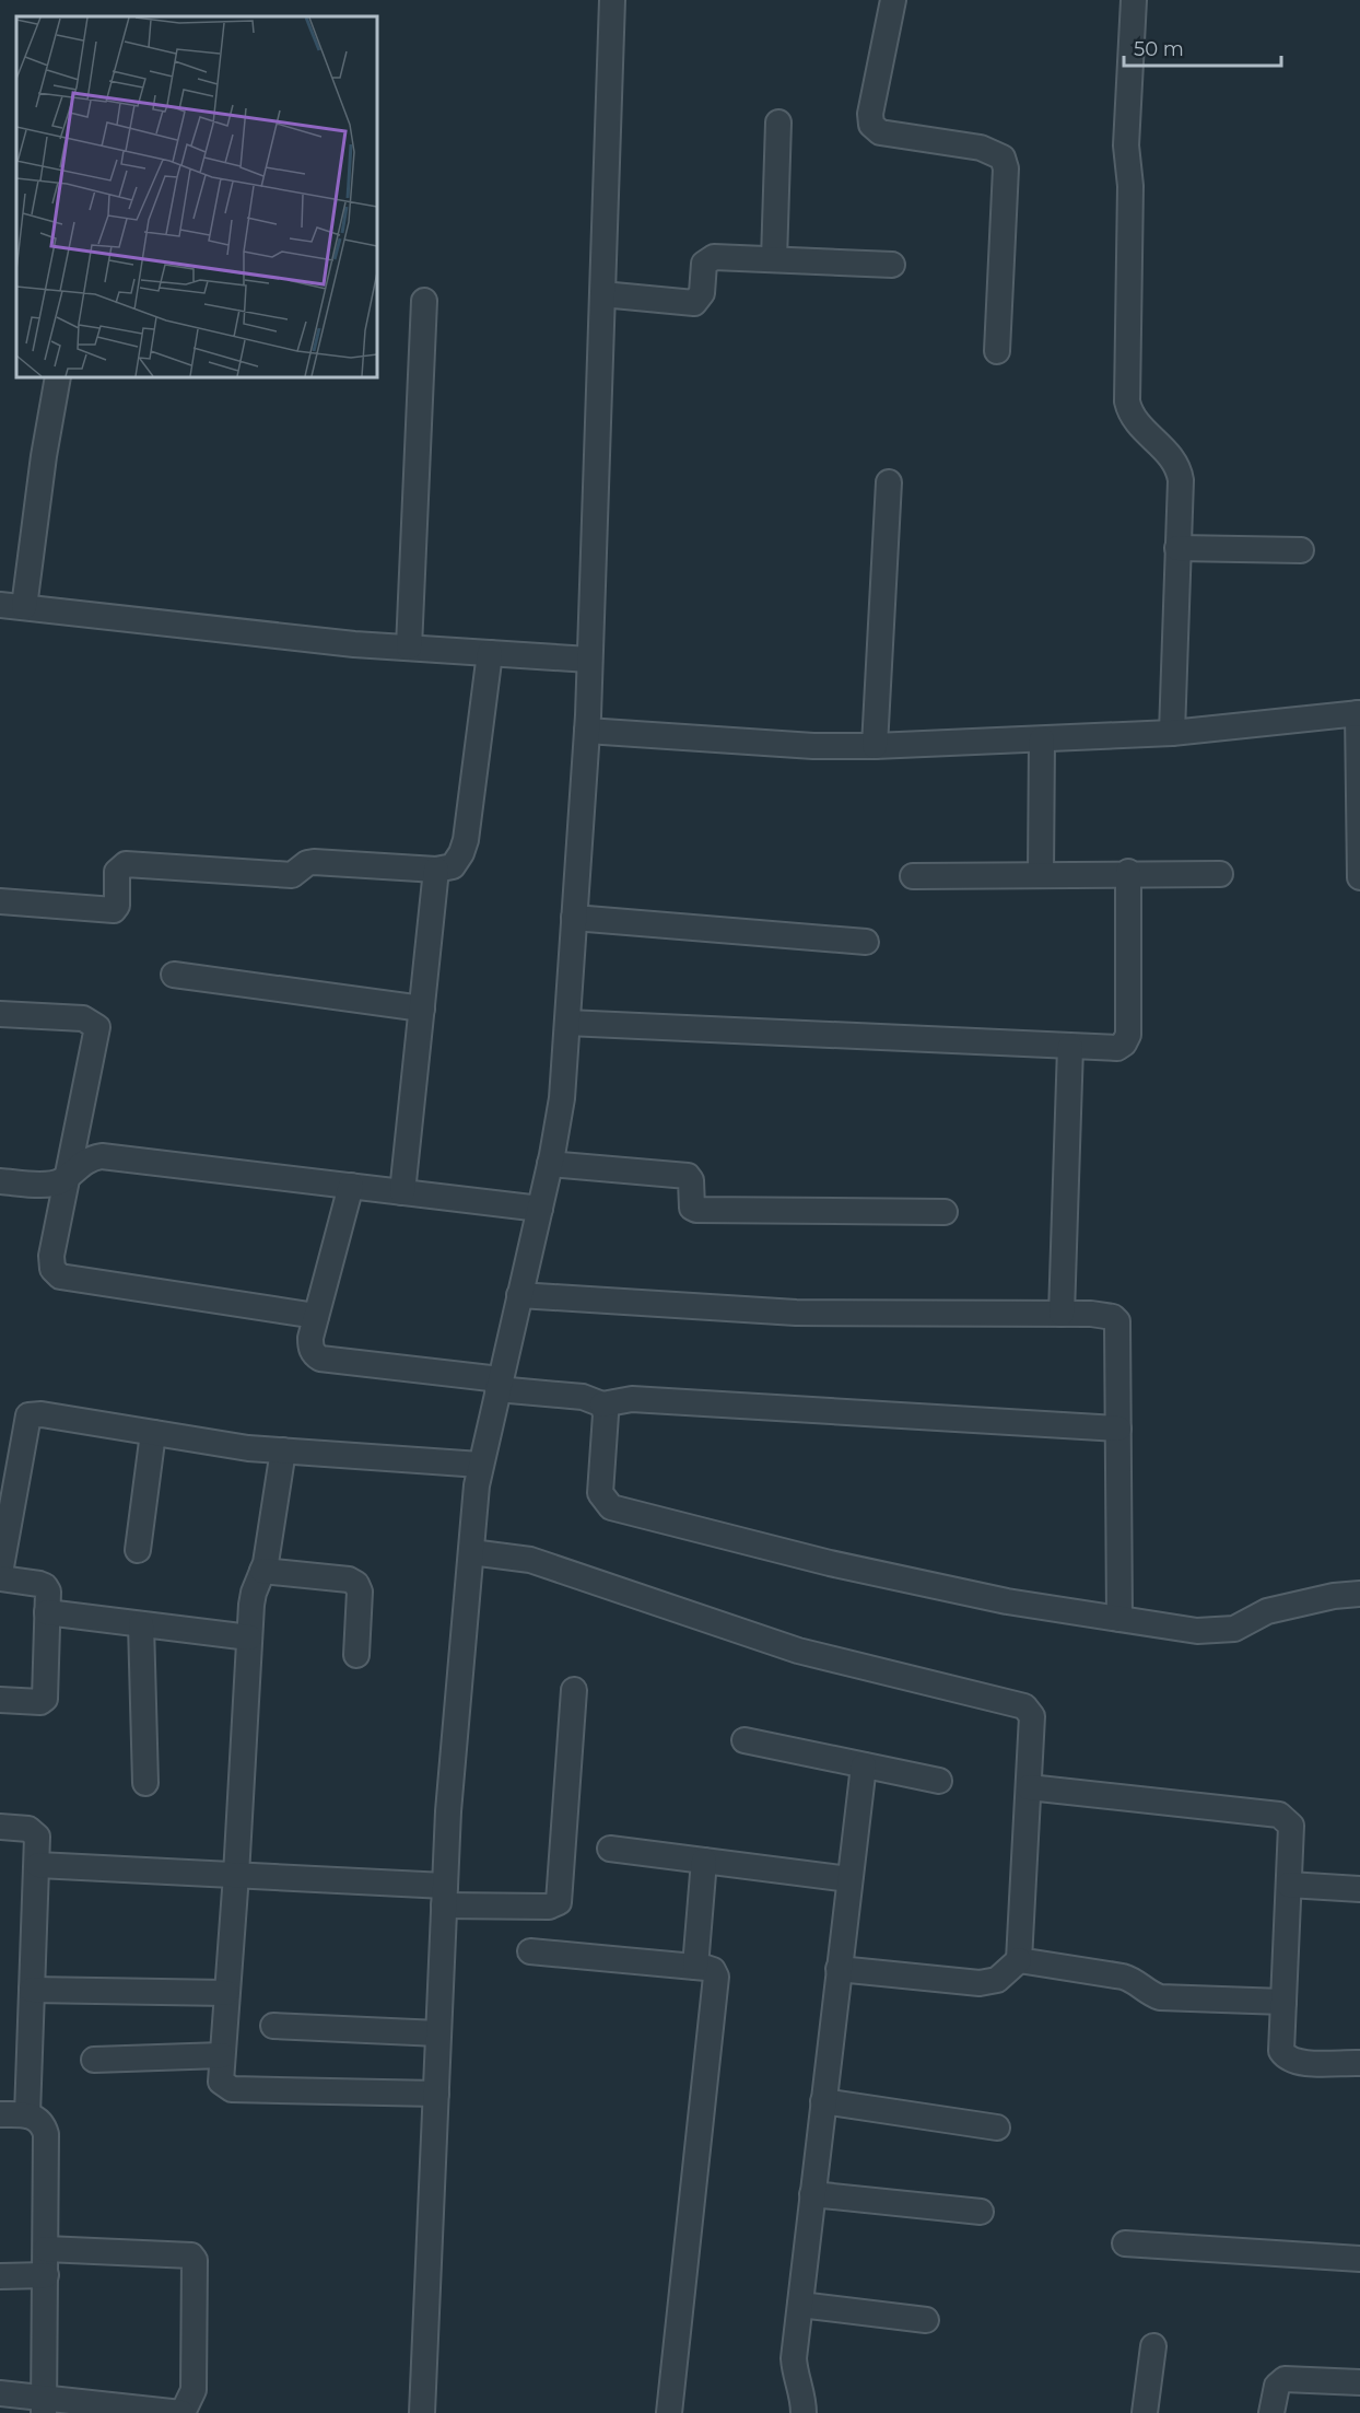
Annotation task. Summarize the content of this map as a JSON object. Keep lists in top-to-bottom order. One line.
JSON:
{"scale_bar":"50 m"}
